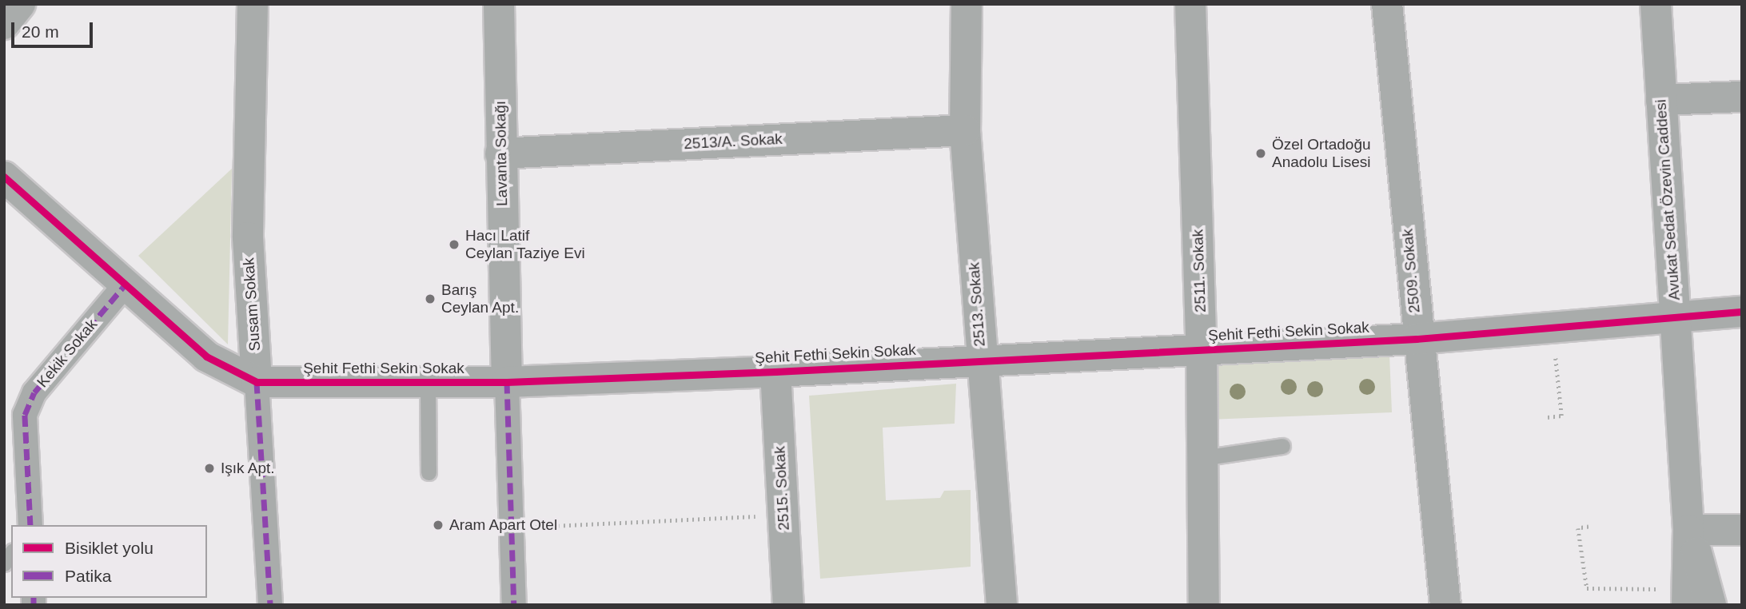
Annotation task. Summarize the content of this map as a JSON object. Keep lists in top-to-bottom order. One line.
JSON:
{"streets":{"street":["2513/A. Sokak","Lavanta Sokağı","Avukat Sedat Özevin Caddesi","2511. Sokak","2509. Sokak","Susam Sokak","2513. Sokak","Şehit Fethi Sekin Sokak","Kekik Sokak","2515. Sokak"]},"crossings":[["2513/A. Sokak","Lavanta Sokağı"],["2513/A. Sokak","2513. Sokak"],["Lavanta Sokağı","Şehit Fethi Sekin Sokak"],["Avukat Sedat Özevin Caddesi","Şehit Fethi Sekin Sokak"],["2511. Sokak","Şehit Fethi Sekin Sokak"],["2509. Sokak","Şehit Fethi Sekin Sokak"],["Susam Sokak","Şehit Fethi Sekin Sokak"],["2513. Sokak","Şehit Fethi Sekin Sokak"],["Şehit Fethi Sekin Sokak","Kekik Sokak"],["Şehit Fethi Sekin Sokak","2515. Sokak"]],"places":["Özel Ortadoğu Anadolu Lisesi","Hacı Latif Ceylan Taziye Evi","Barış Ceylan Apt.","Işık Apt.","Aram Apart Otel"],"legend":["Bisiklet yolu","Patika"],"scale_bar":"20 m"}
